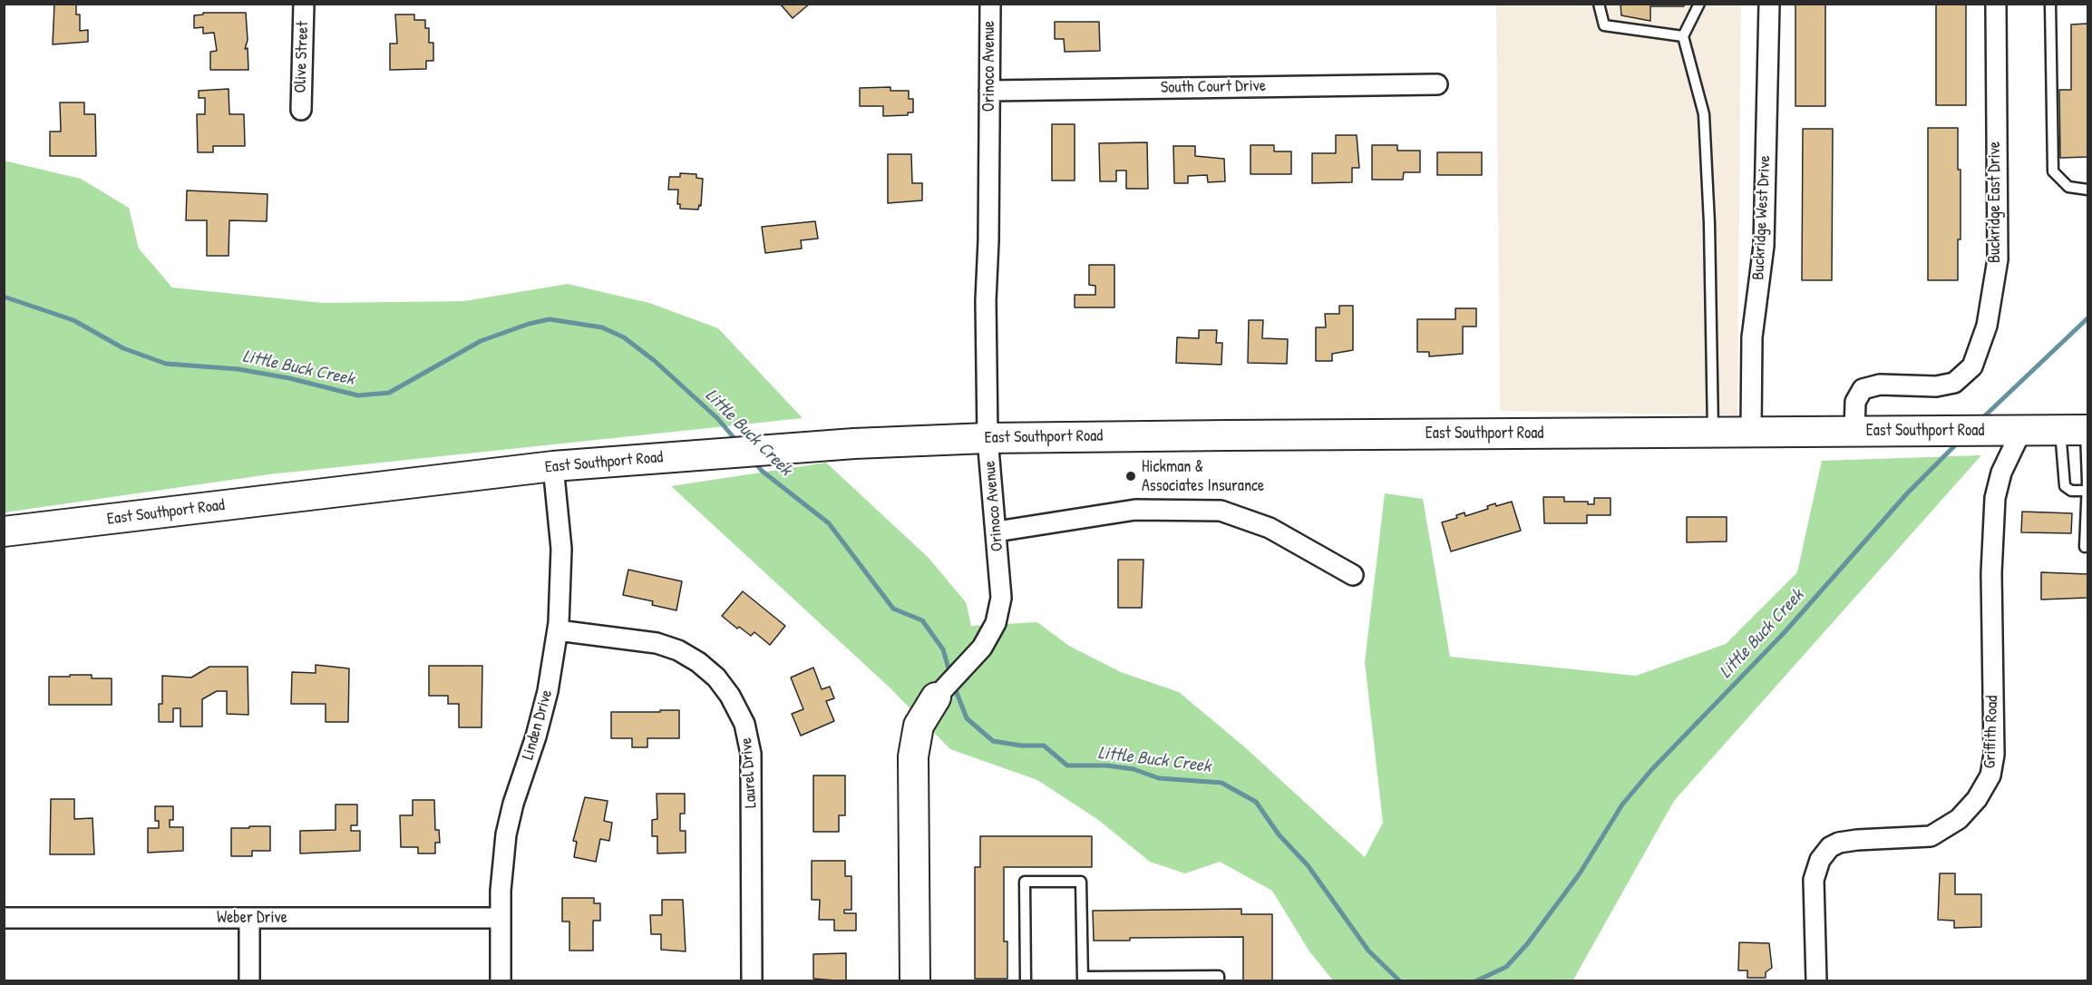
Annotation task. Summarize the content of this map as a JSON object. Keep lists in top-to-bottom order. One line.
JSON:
{"streets":{"main road":["Orinoco Avenue","East Southport Road"],"street":["Olive Street","South Court Drive","Buckridge East Drive","Buckridge West Drive","Linden Drive","Griffith Road","Laurel Drive","Weber Drive"]},"crossings":[["Orinoco Avenue","South Court Drive"],["Orinoco Avenue","East Southport Road"],["Buckridge East Drive","East Southport Road"],["Buckridge West Drive","East Southport Road"],["East Southport Road","Linden Drive"],["East Southport Road","Griffith Road"],["Linden Drive","Laurel Drive"],["Linden Drive","Weber Drive"]],"water":["Little Buck Creek"],"places":["Hickman & Associates Insurance"]}
